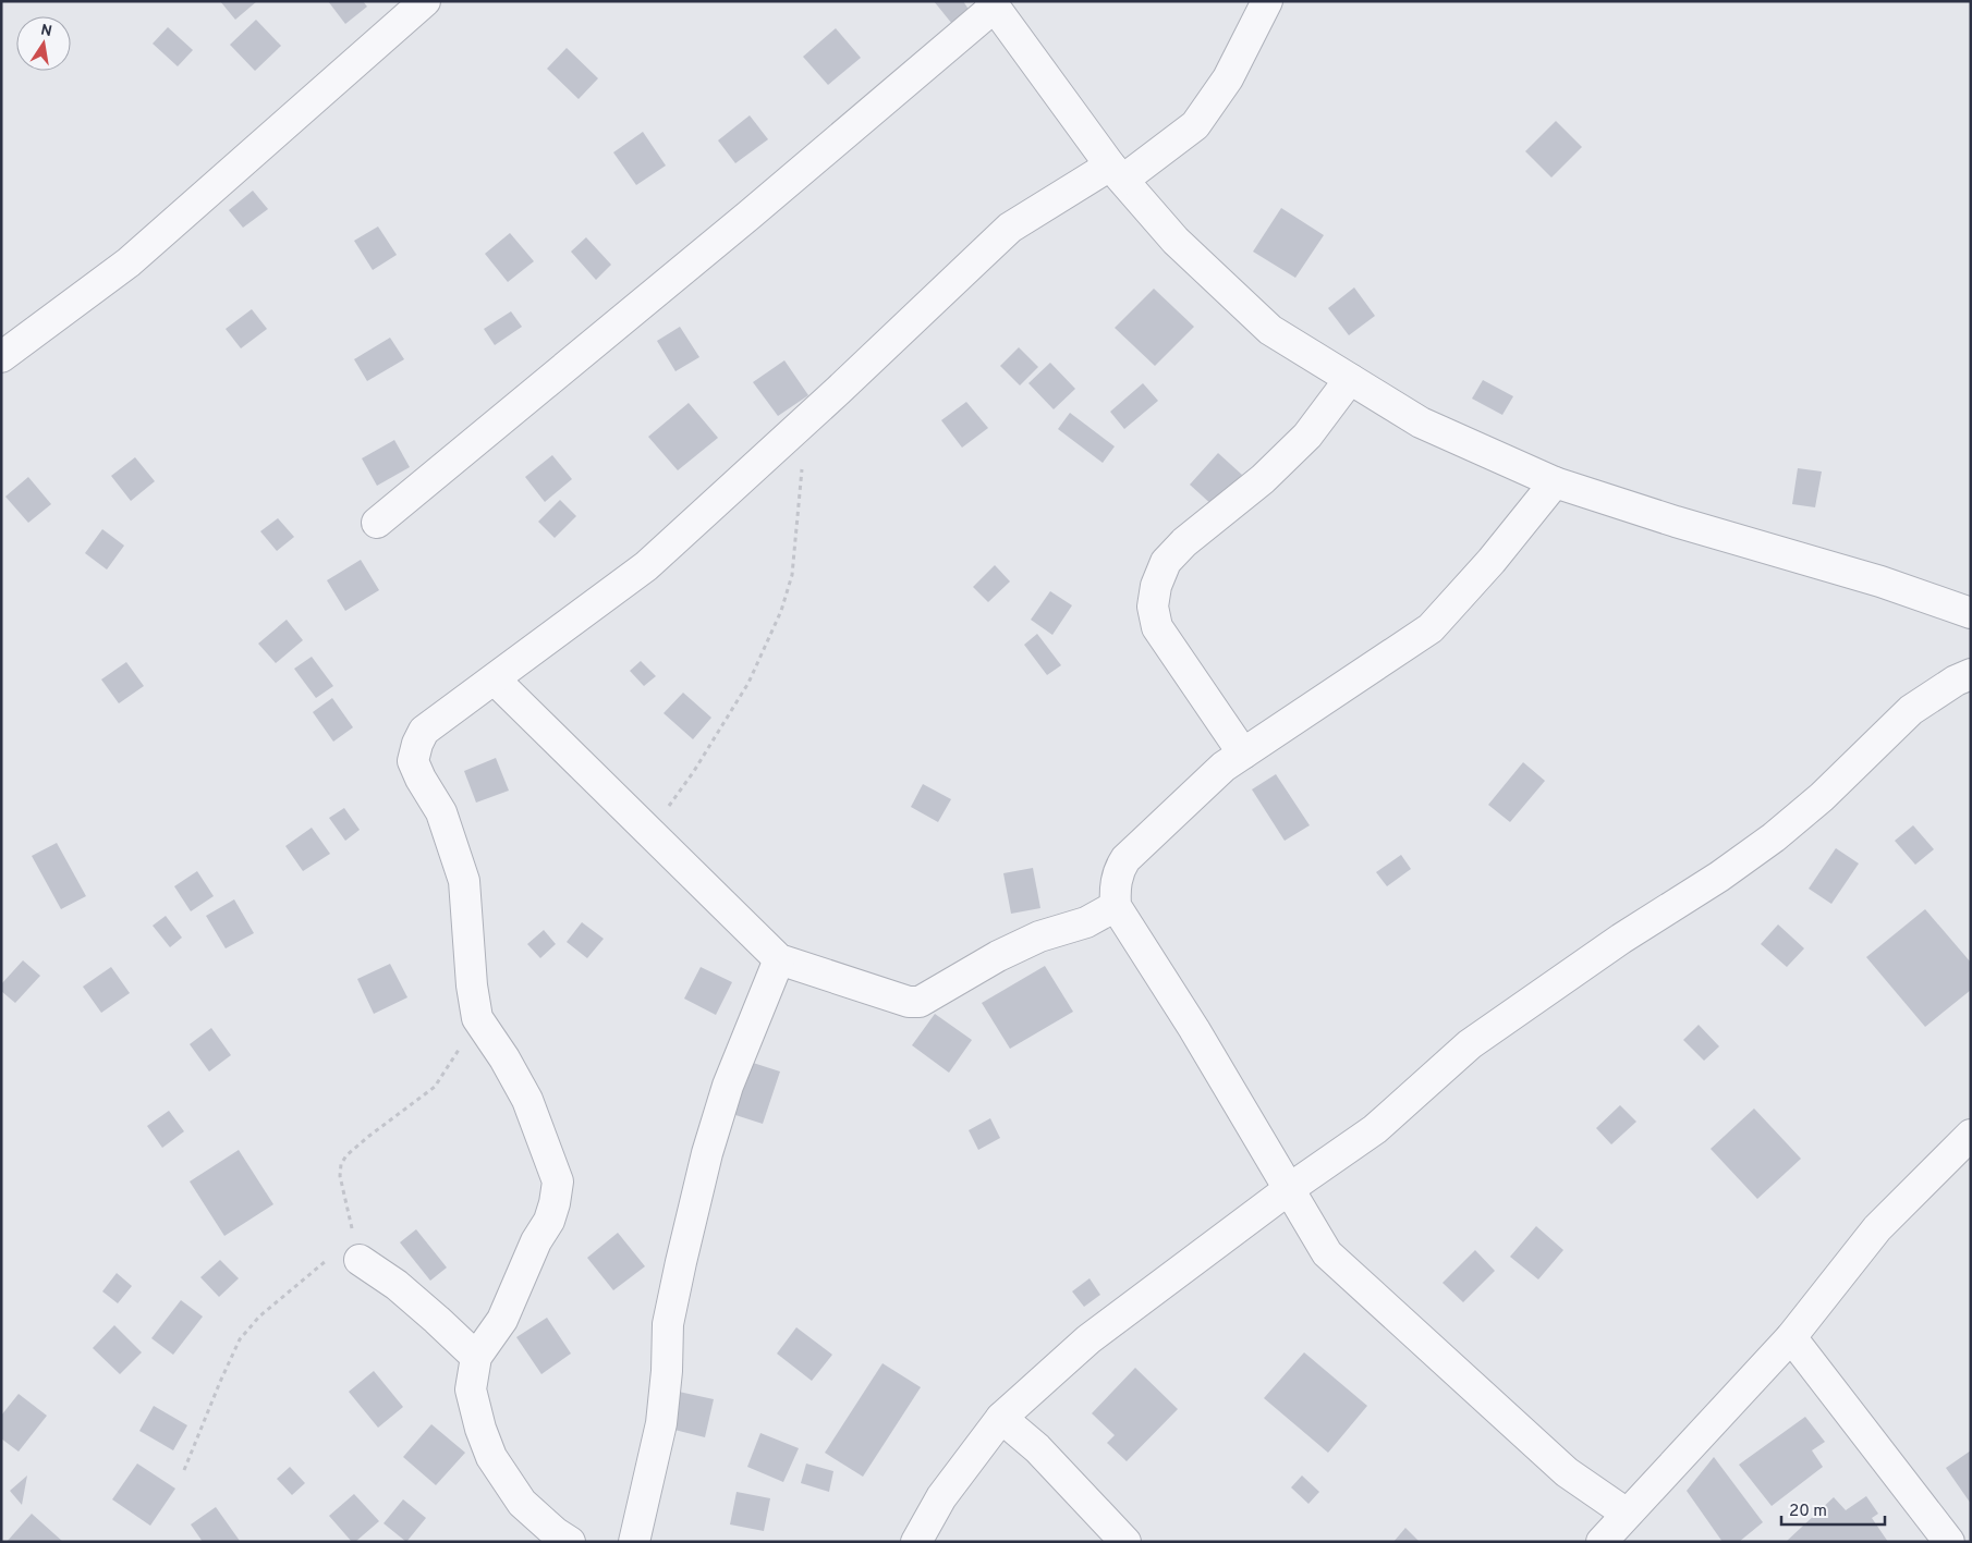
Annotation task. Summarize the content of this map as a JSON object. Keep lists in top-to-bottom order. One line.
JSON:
{"scale_bar":"20 m","north":"top"}
